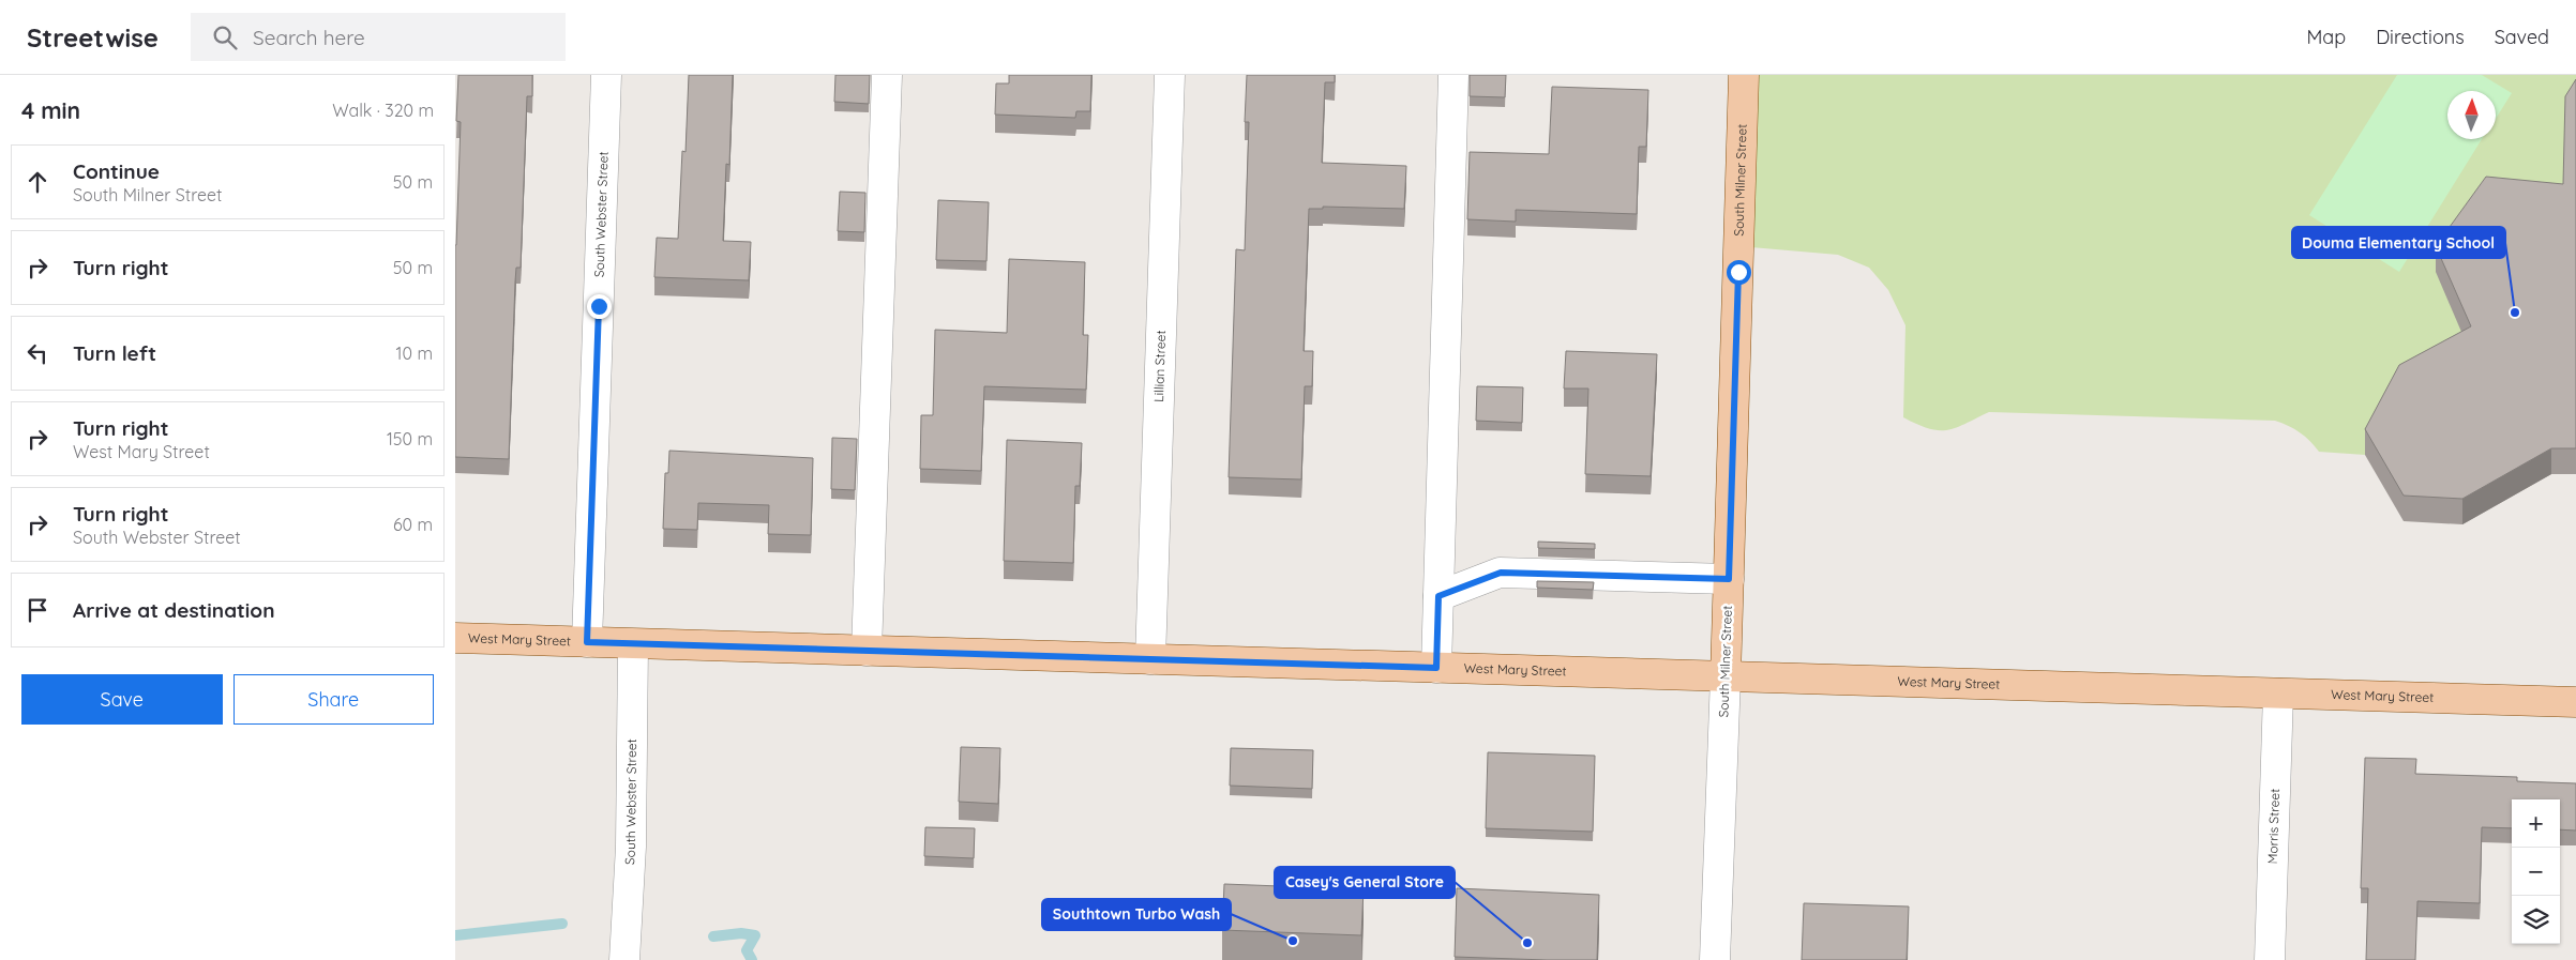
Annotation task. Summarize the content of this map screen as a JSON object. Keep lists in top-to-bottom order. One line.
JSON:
{"streets":{"main road":["South Milner Street","West Mary Street"],"street":["South Webster Street","Lillian Street","Morris Street"]},"crossings":[["South Milner Street","West Mary Street"],["South Webster Street","West Mary Street"],["Lillian Street","West Mary Street"],["West Mary Street","Morris Street"]],"places":["Douma Elementary School","Southtown Turbo Wash","Casey's General Store"],"north":"top","page":{"header":"Streetwise","search":"Search here","nav":["Map","Directions","Saved"],"heading":["4 min","Walk · 320 m"],"list":[["Continue","South Milner Street","50 m"],["Turn right","50 m"],["Turn left","10 m"],["Turn right","West Mary Street","150 m"],["Turn right","South Webster Street","60 m"],"Arrive at destination"],"buttons":["Save","Share"],"map_buttons":["+","−"]}}
